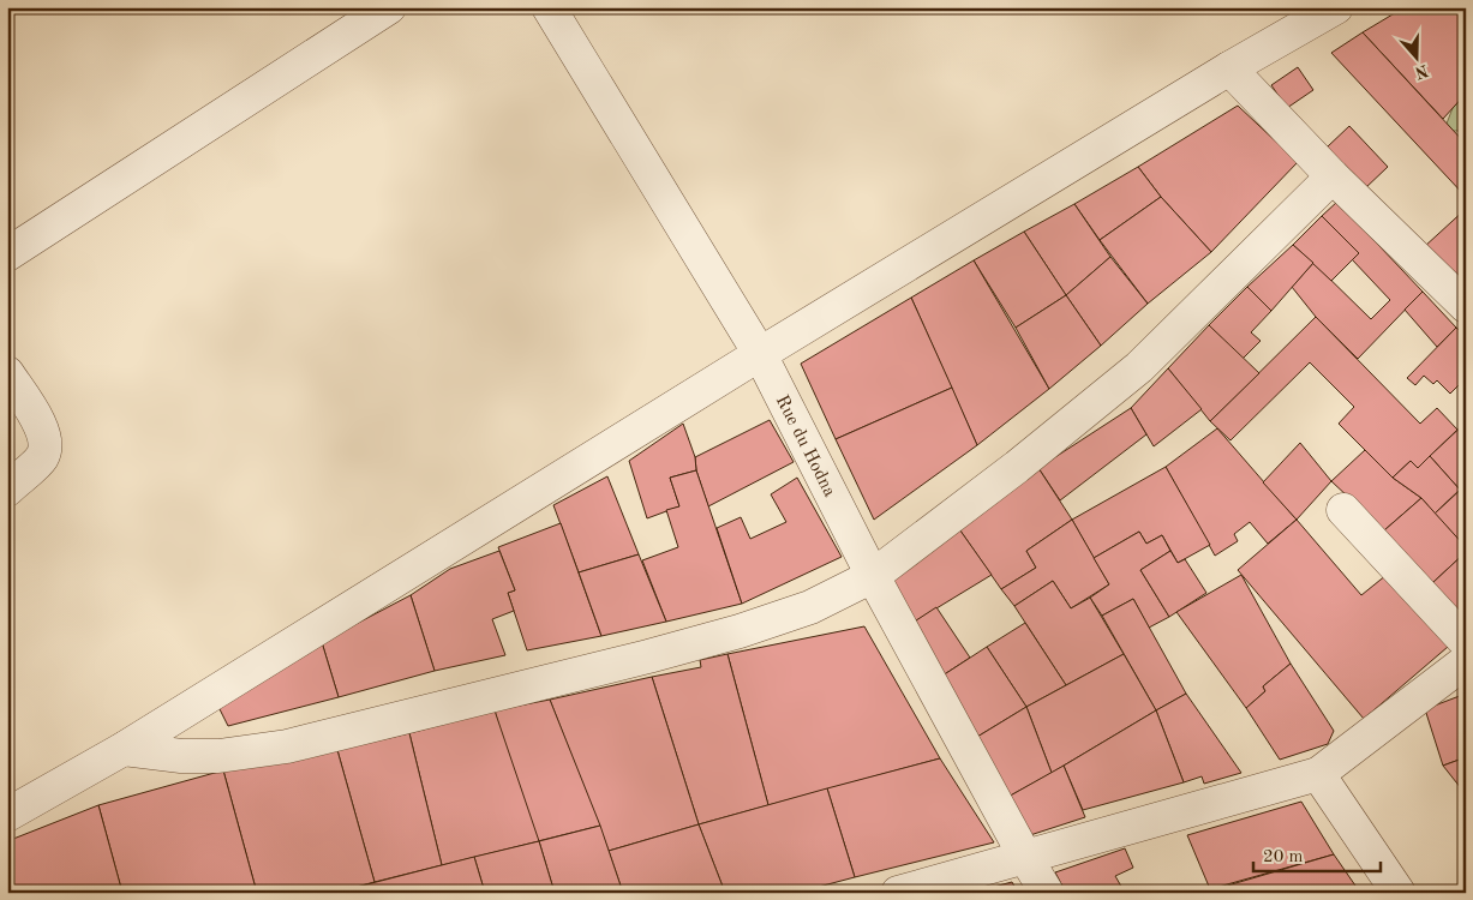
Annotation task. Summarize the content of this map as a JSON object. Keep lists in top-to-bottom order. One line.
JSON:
{"streets":{"street":["Rue du Hodna"]},"scale_bar":"20 m","north":"bottom"}
